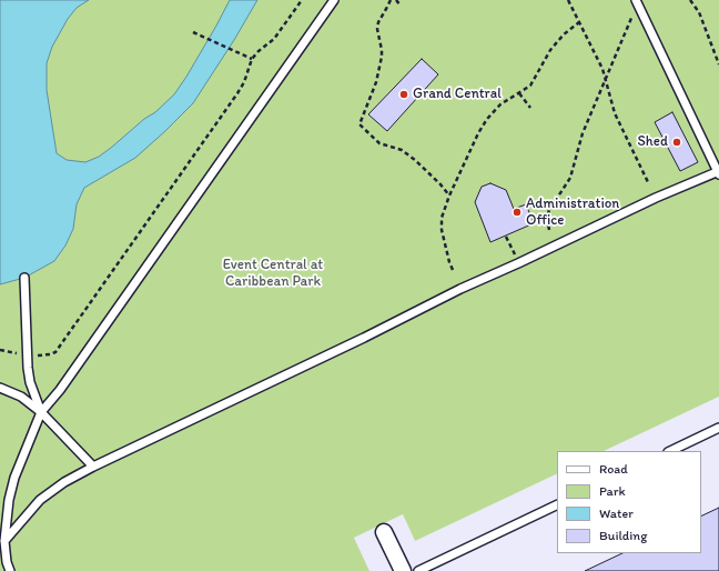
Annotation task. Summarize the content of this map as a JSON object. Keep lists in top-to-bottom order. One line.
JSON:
{"parks":["Event Central at Caribbean Park"],"places":["Grand Central","Shed","Administration Office"],"legend":["Road","Park","Water","Building"]}
